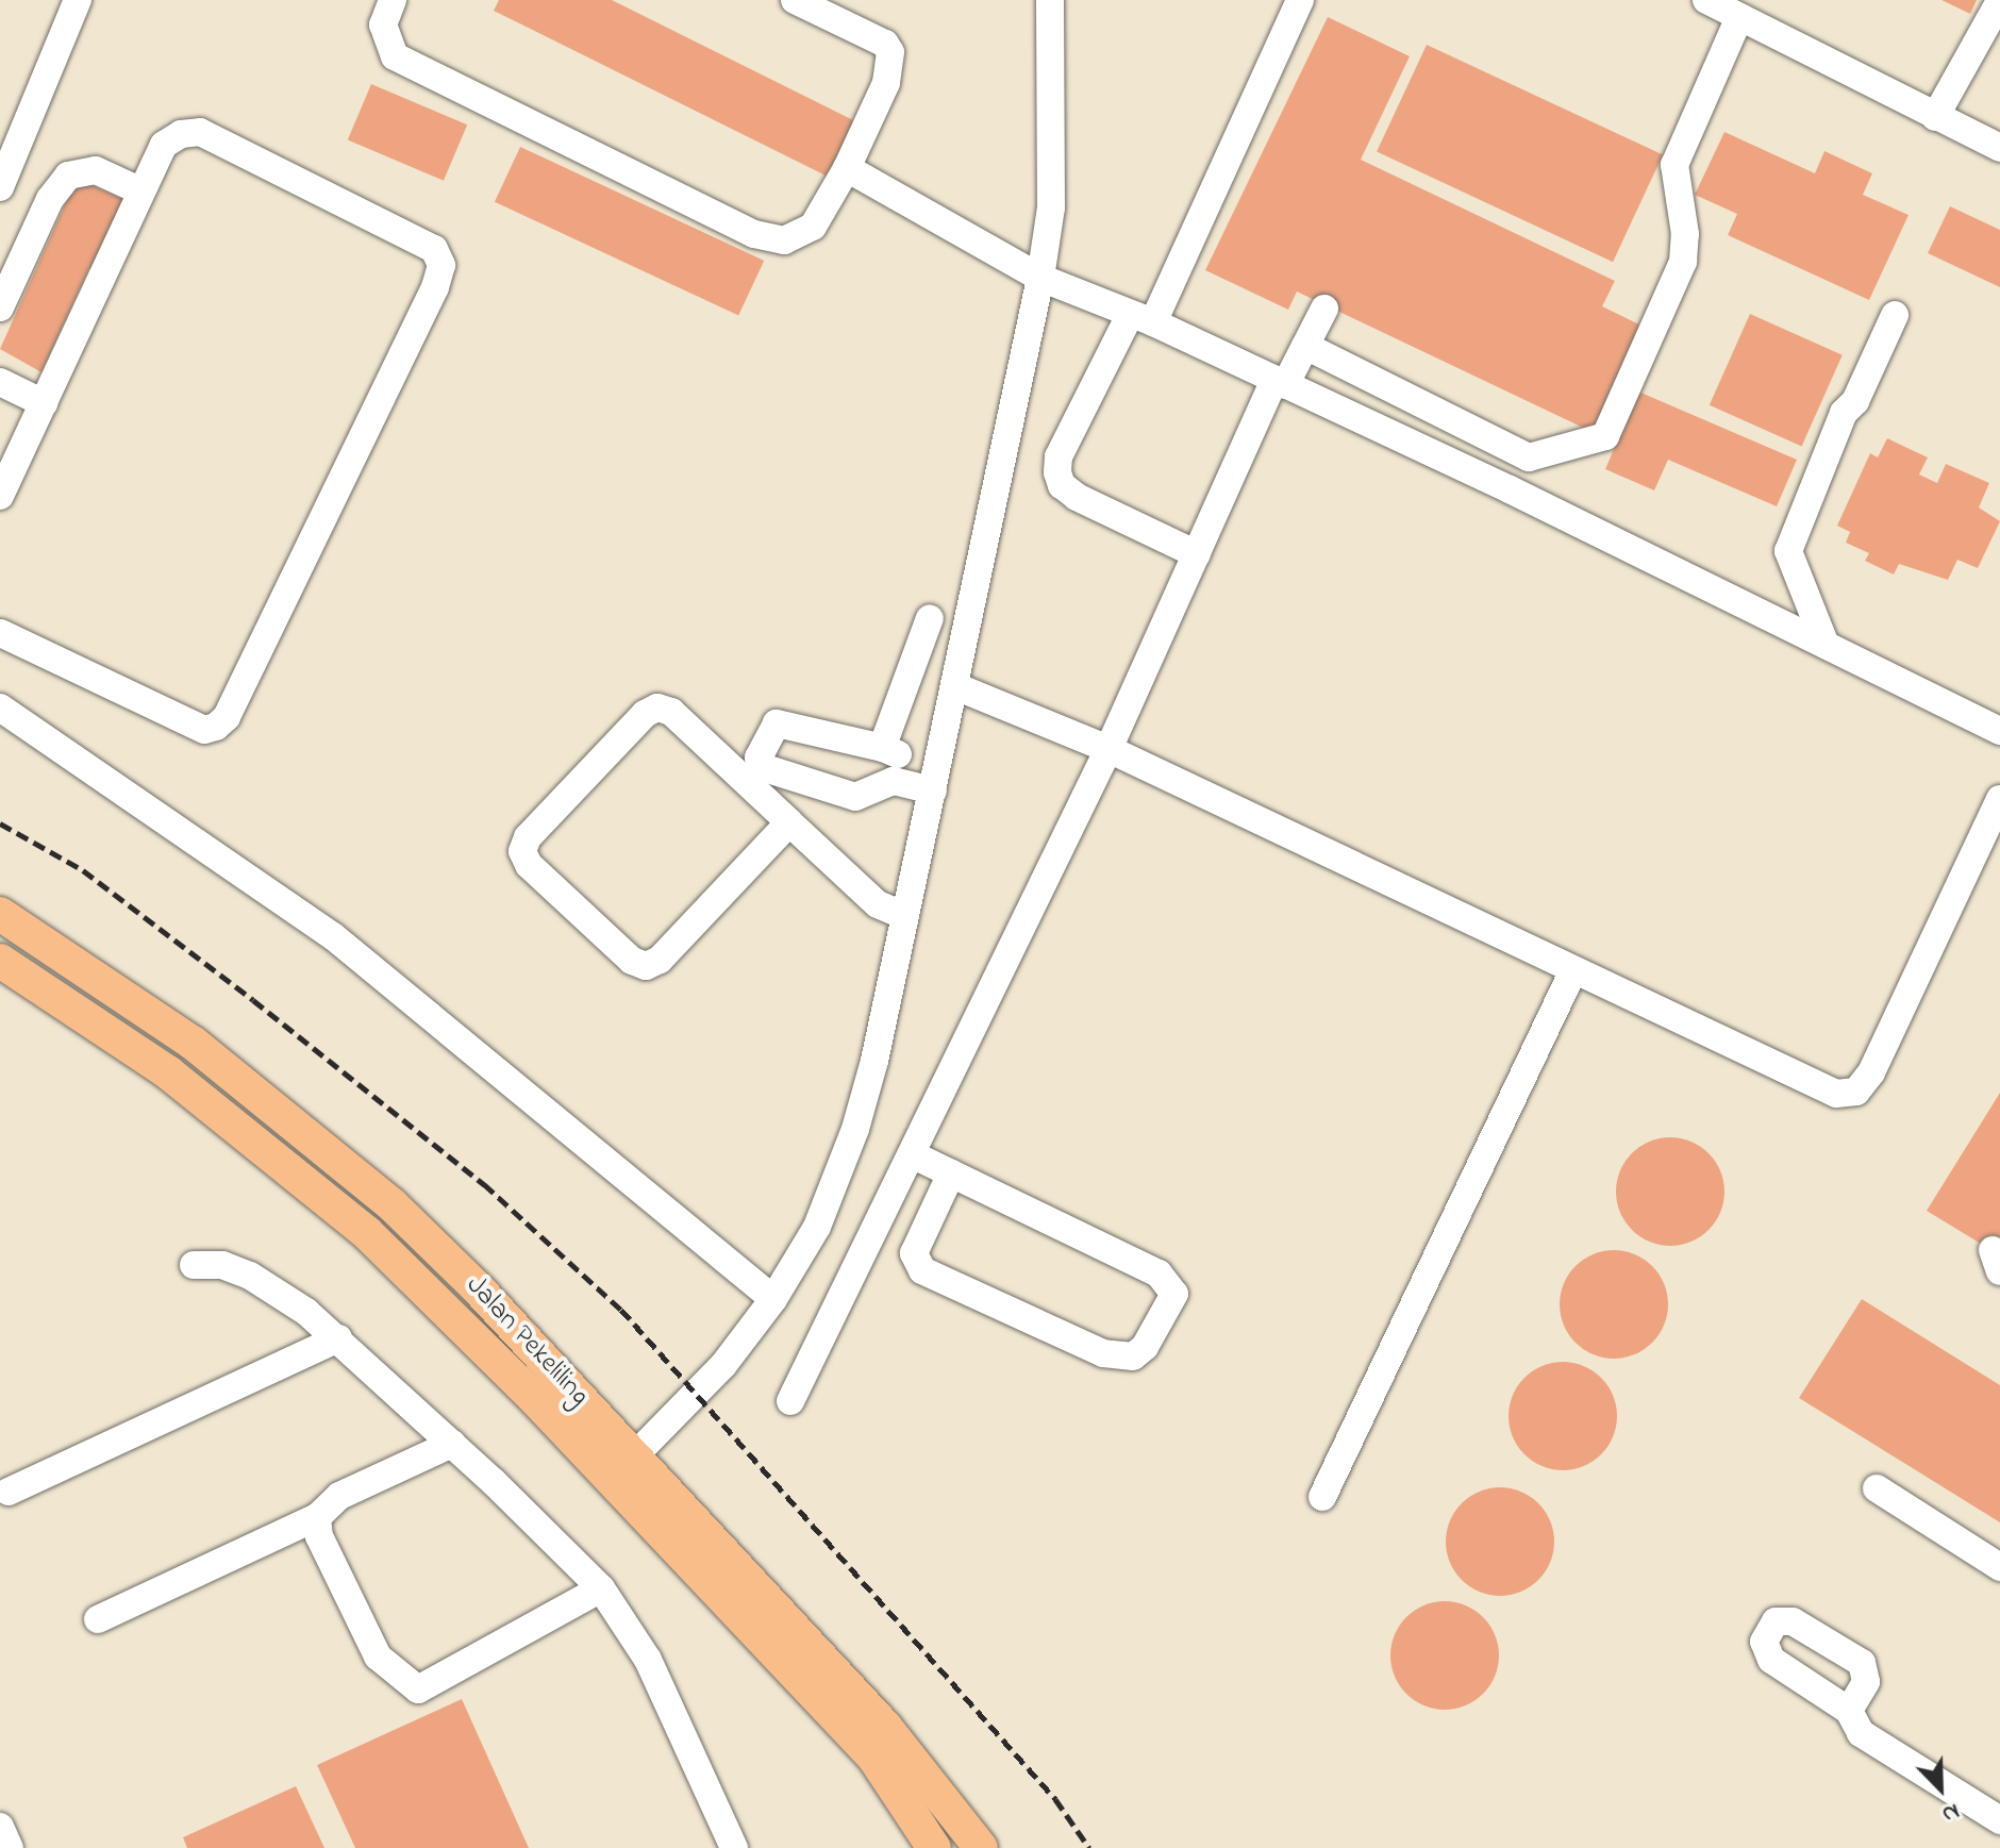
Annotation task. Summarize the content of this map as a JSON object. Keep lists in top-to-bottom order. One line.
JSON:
{"streets":{"main road":["Jalan Pekeliling"]},"north":"bottom right"}
